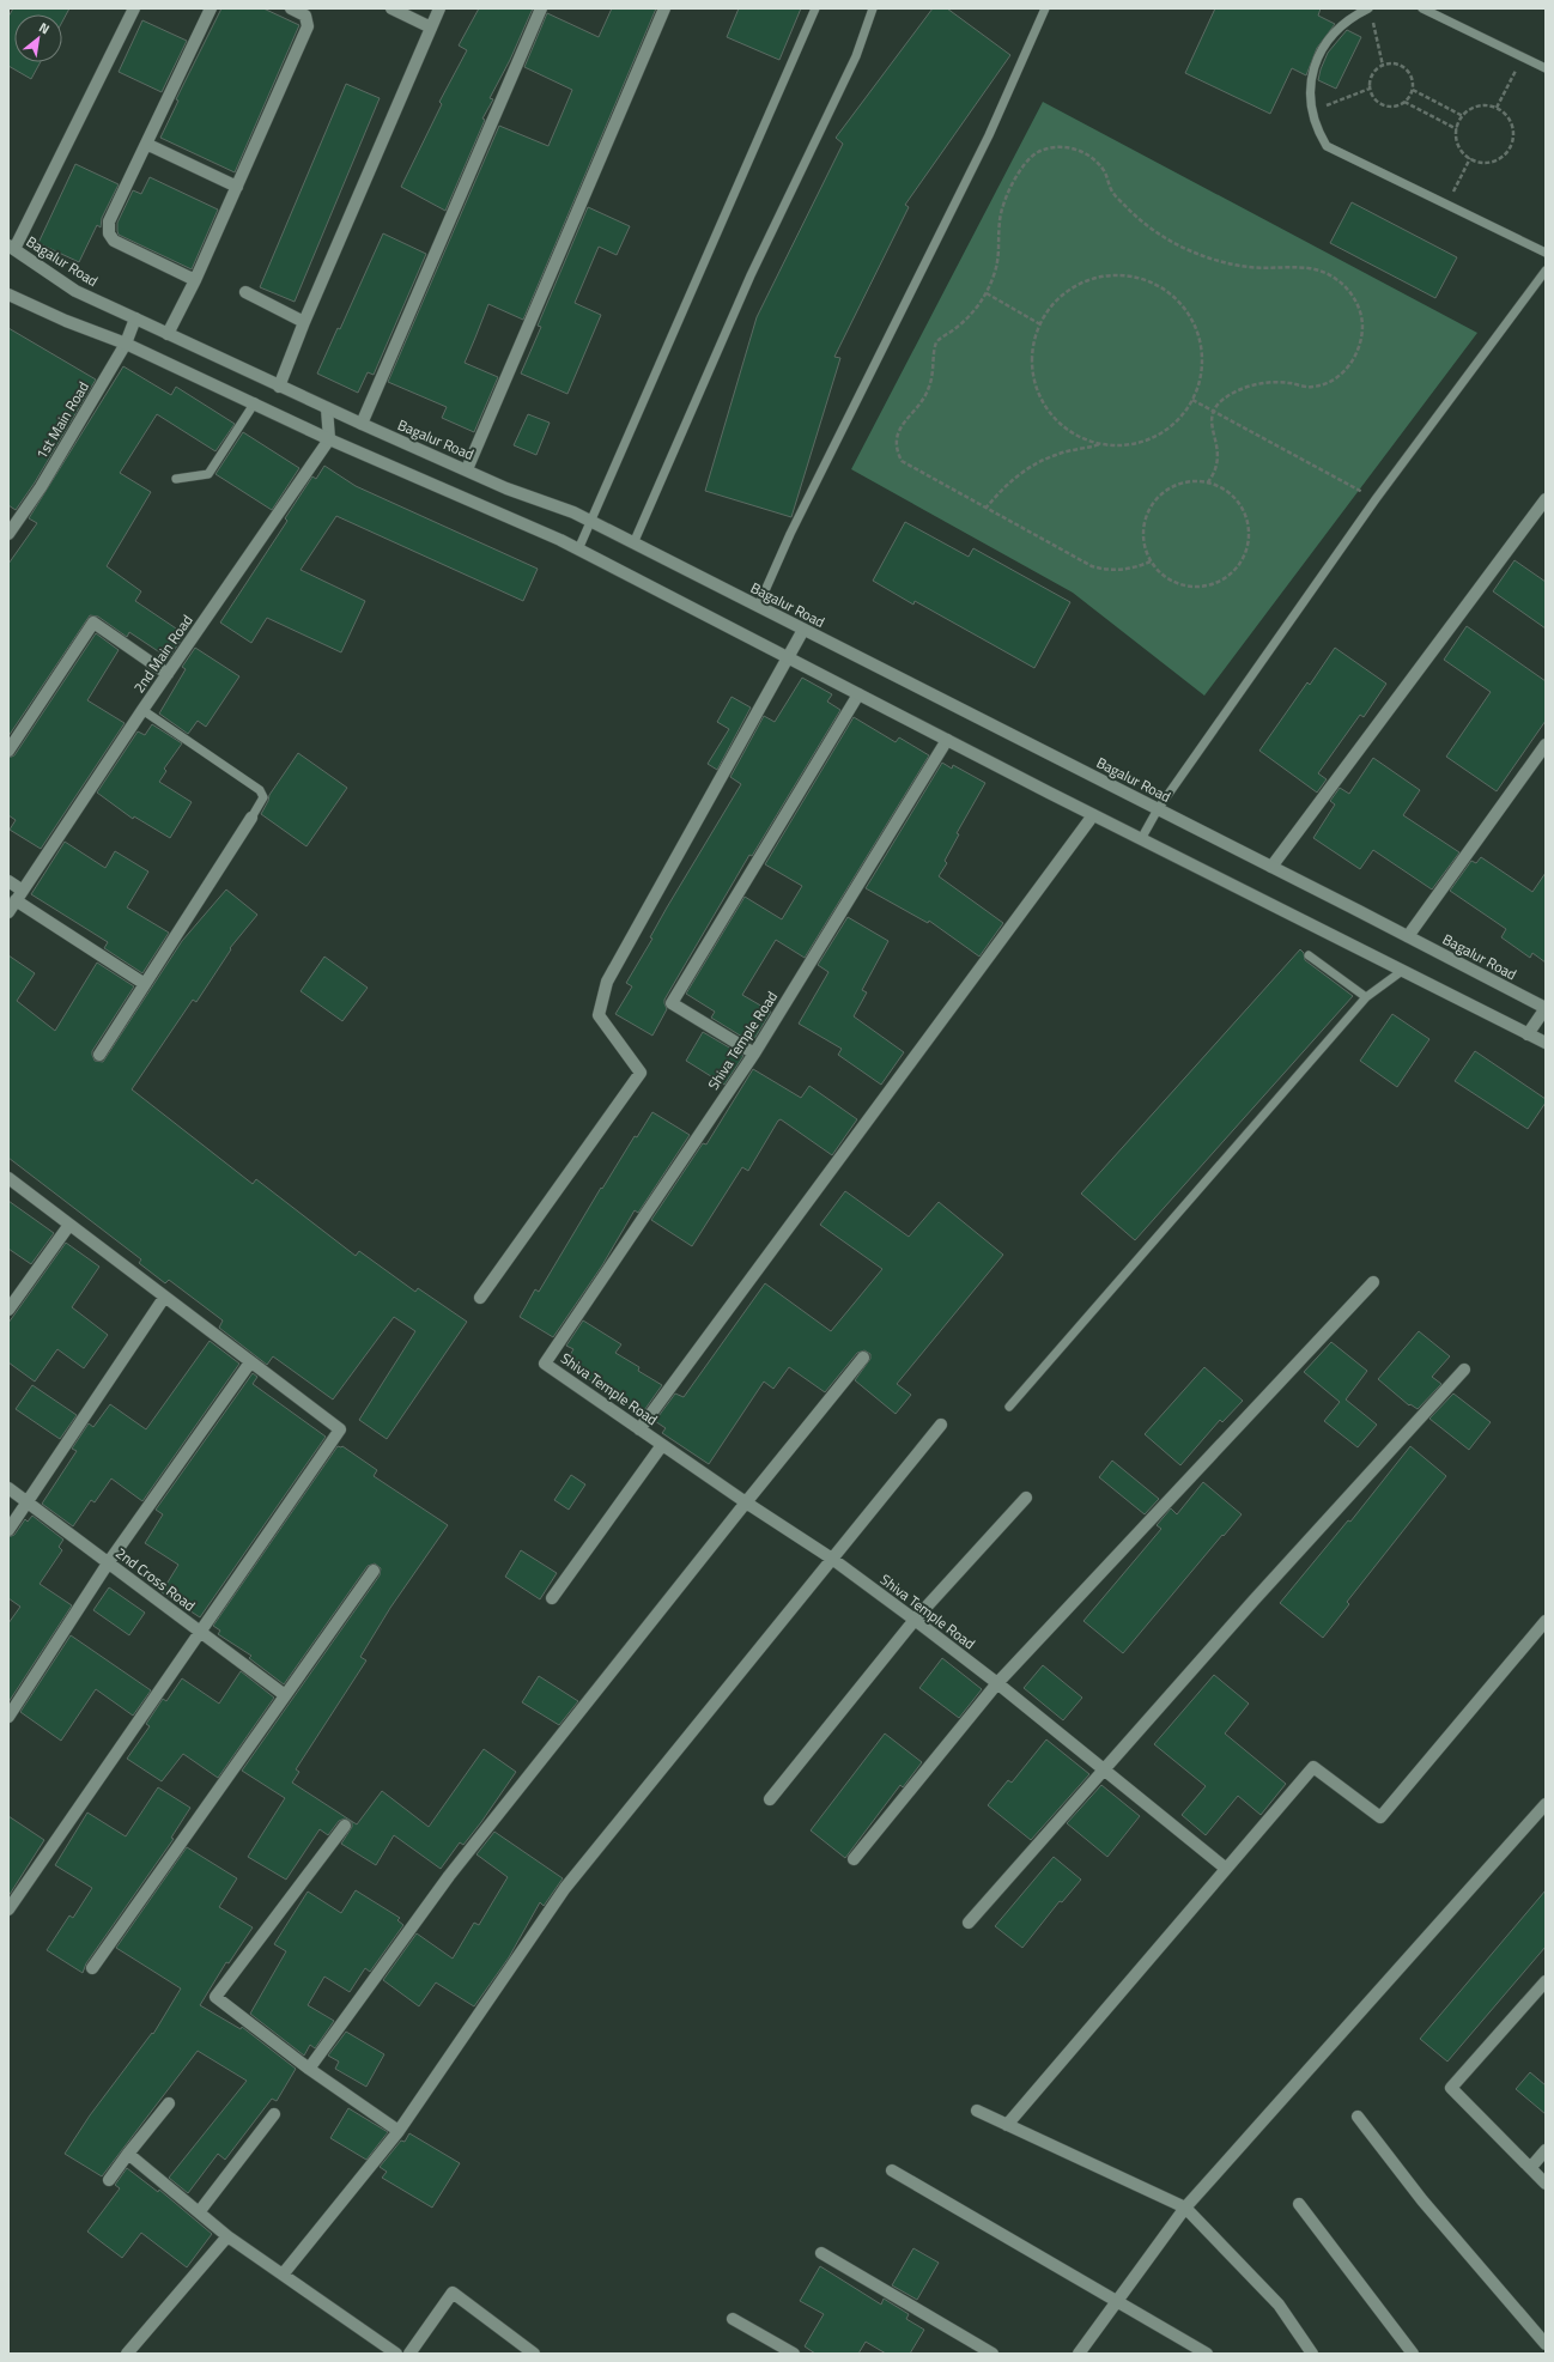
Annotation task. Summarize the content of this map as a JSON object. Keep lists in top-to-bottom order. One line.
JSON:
{"streets":{"street":["Bagalur Road","1st Main Road","2nd Main Road","Shiva Temple Road","2nd Cross Road"]},"crossings":[["Bagalur Road","1st Main Road"]],"north":"top right"}
